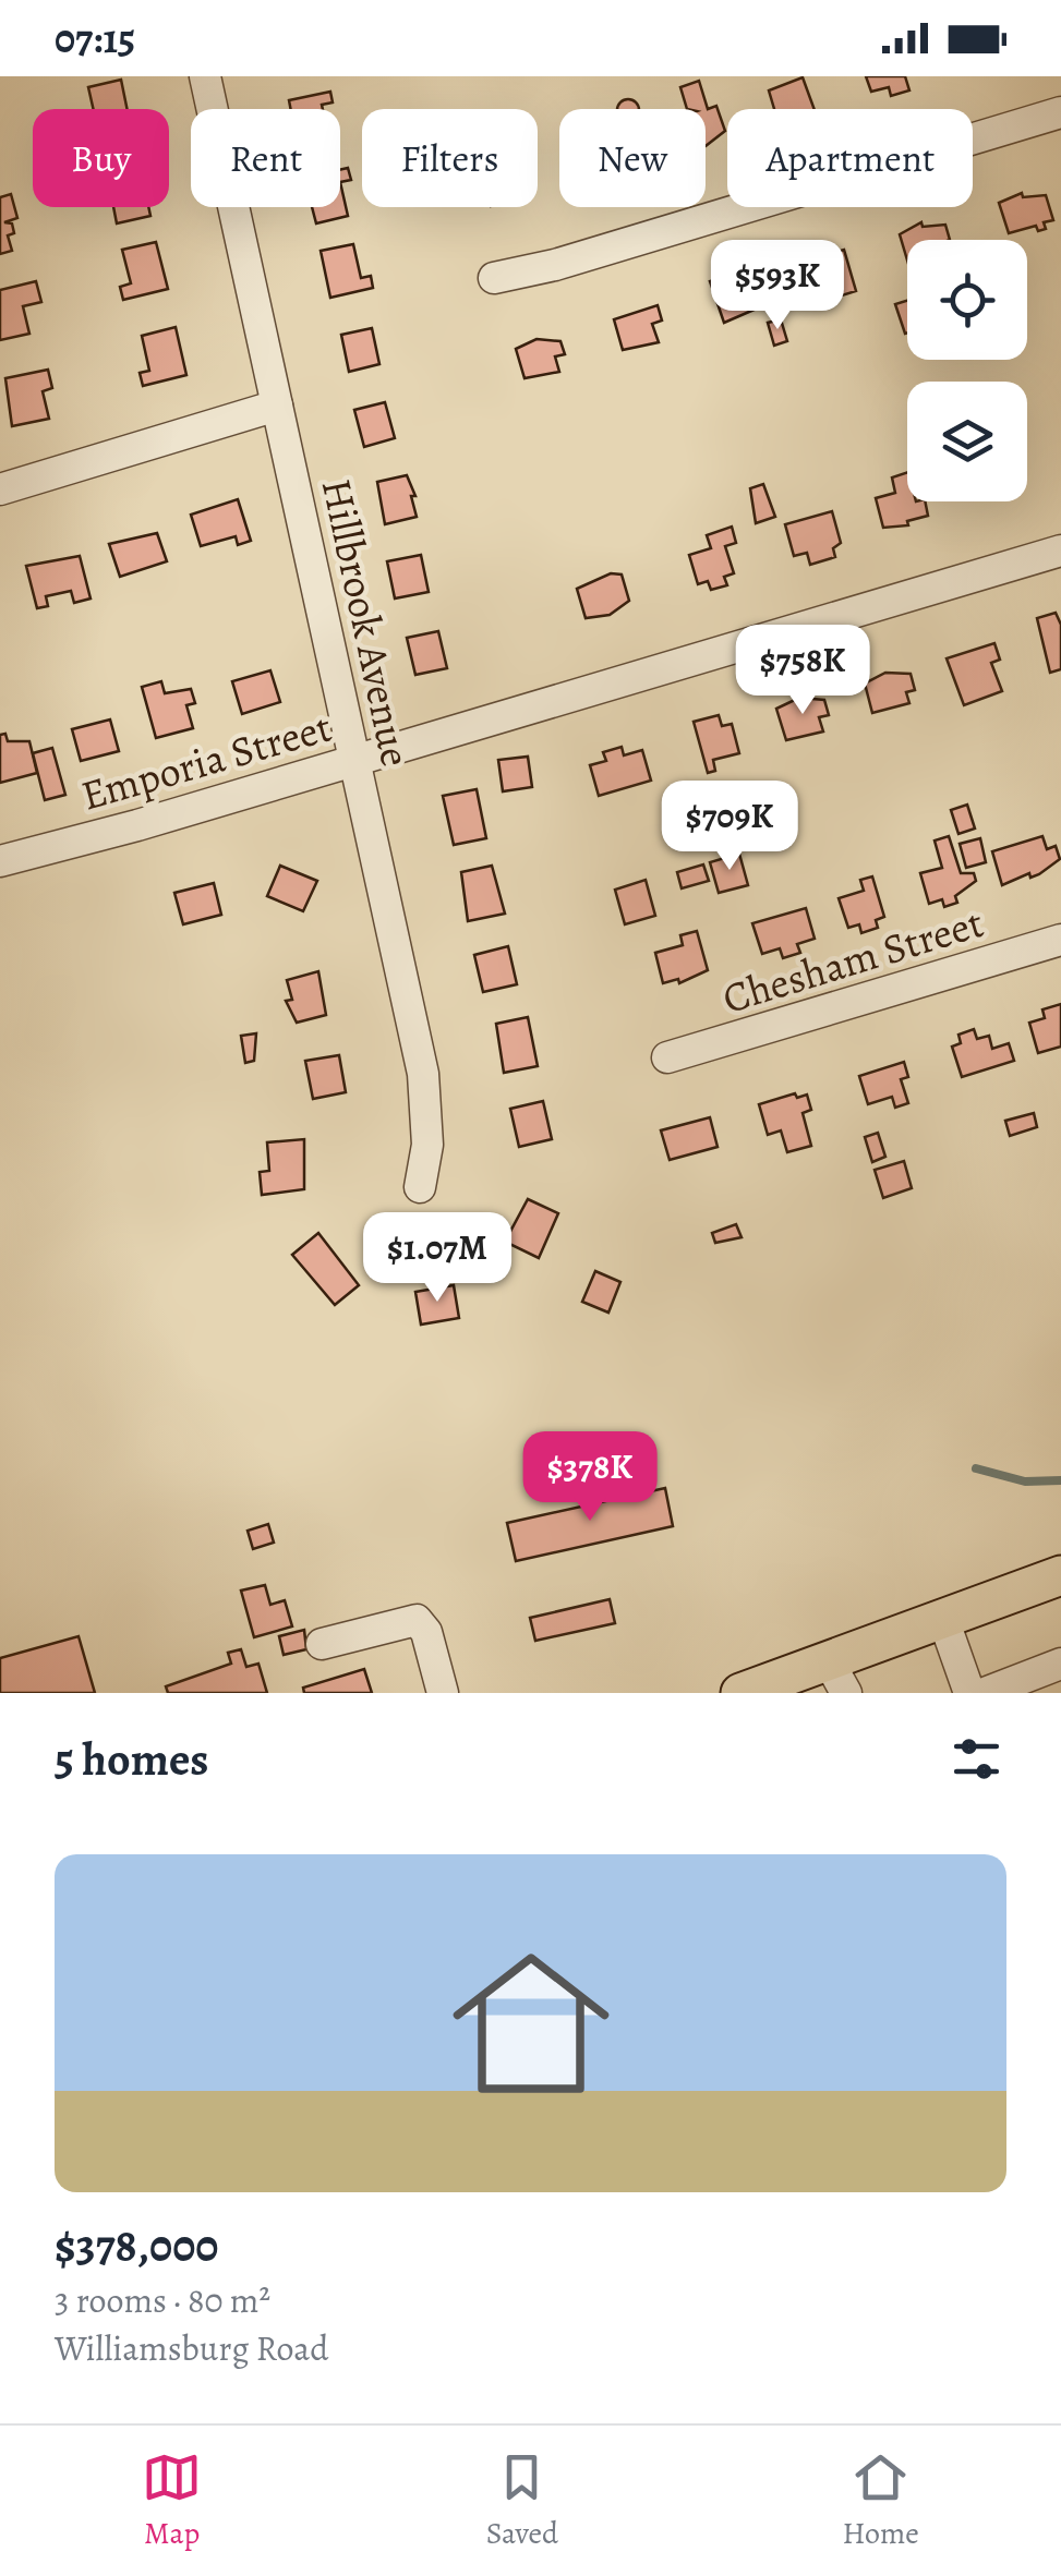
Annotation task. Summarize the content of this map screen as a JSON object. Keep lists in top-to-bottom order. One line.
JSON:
{"streets":{"street":["Hillbrook Avenue","Emporia Street","Chesham Street"]},"crossings":[["Hillbrook Avenue","Emporia Street"]],"page":{"status":"07:15","chip":["Buy","Rent","Filters","New","Apartment"],"price":["$593K","$758K","$709K","$1.07M","$378K"],"heading":"5 homes","list":[{"name":"$378,000","note":"3 rooms · 80 m² · Williamsburg Road"}],"tabs":["Map","Saved","Home"]}}
